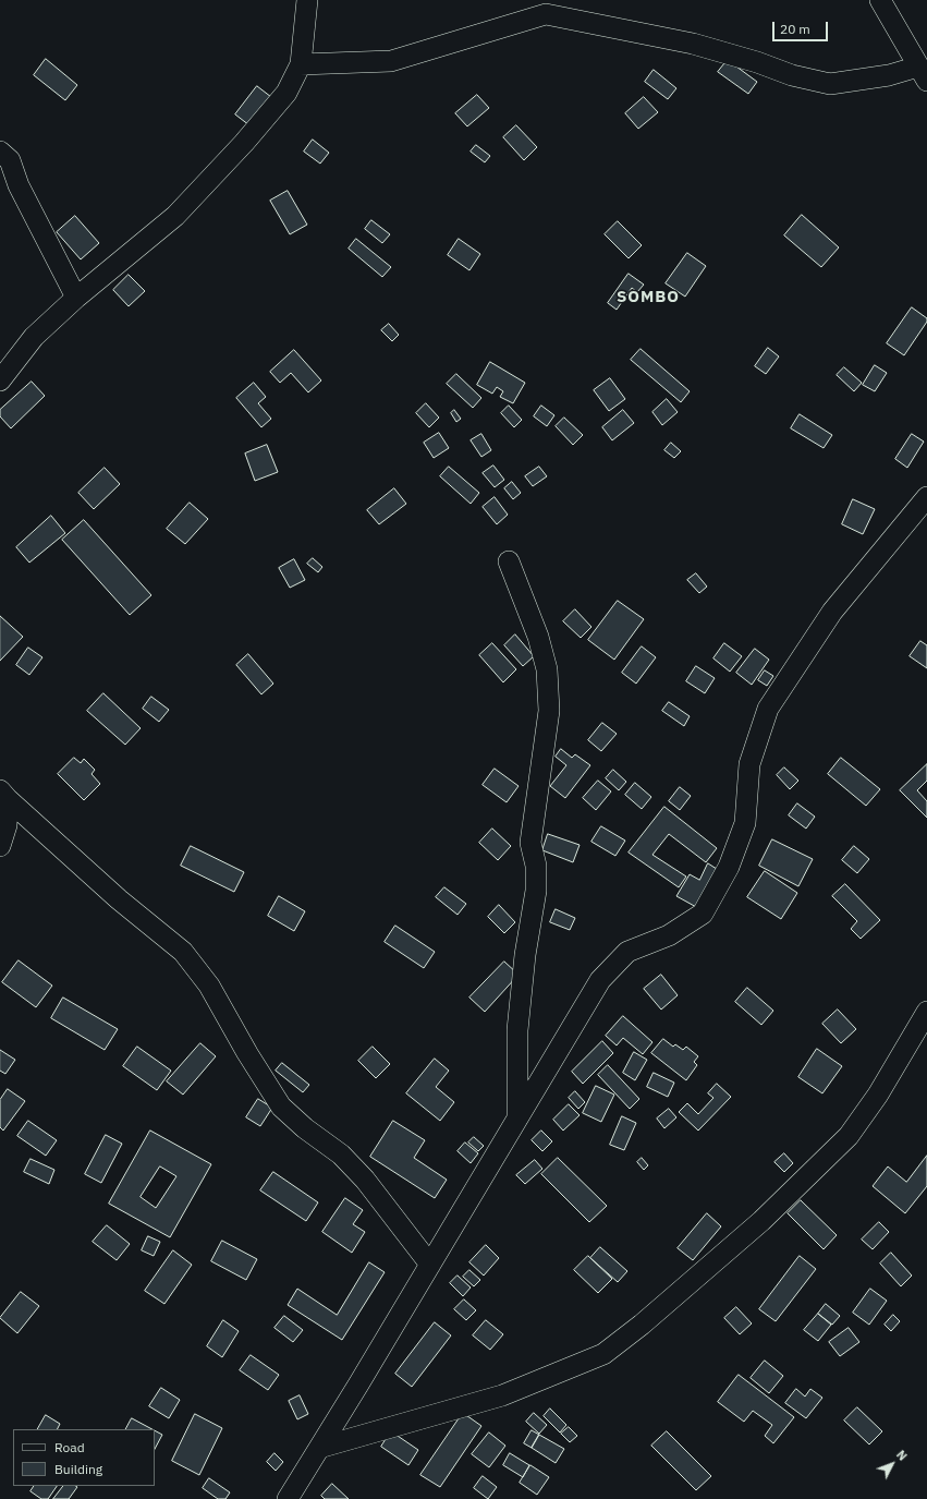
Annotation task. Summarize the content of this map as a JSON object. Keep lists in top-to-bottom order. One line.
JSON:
{"districts":["SOMBO"],"legend":["Road","Building"],"scale_bar":"20 m","north":"top right"}
